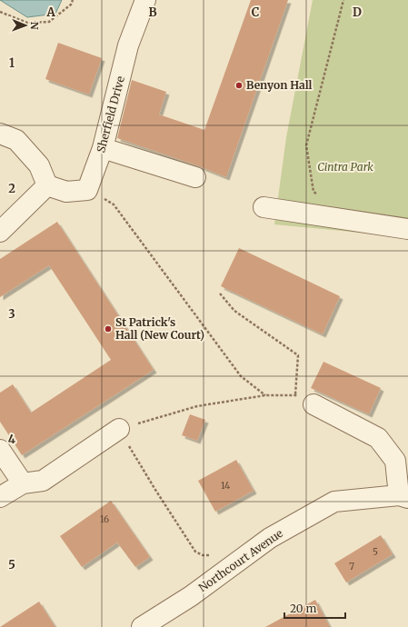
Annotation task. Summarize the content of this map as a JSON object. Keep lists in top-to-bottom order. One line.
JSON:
{"streets":{"street":["Sherfield Drive","Northcourt Avenue"]},"parks":["Cintra Park"],"places":["Benyon Hall","St Patrick's Hall (New Court)"],"house_numbers":["14","16","5","7"],"scale_bar":"20 m","north":"right","grid":{"columns":["A","B","C","D"],"rows":["1","2","3","4","5"]}}
